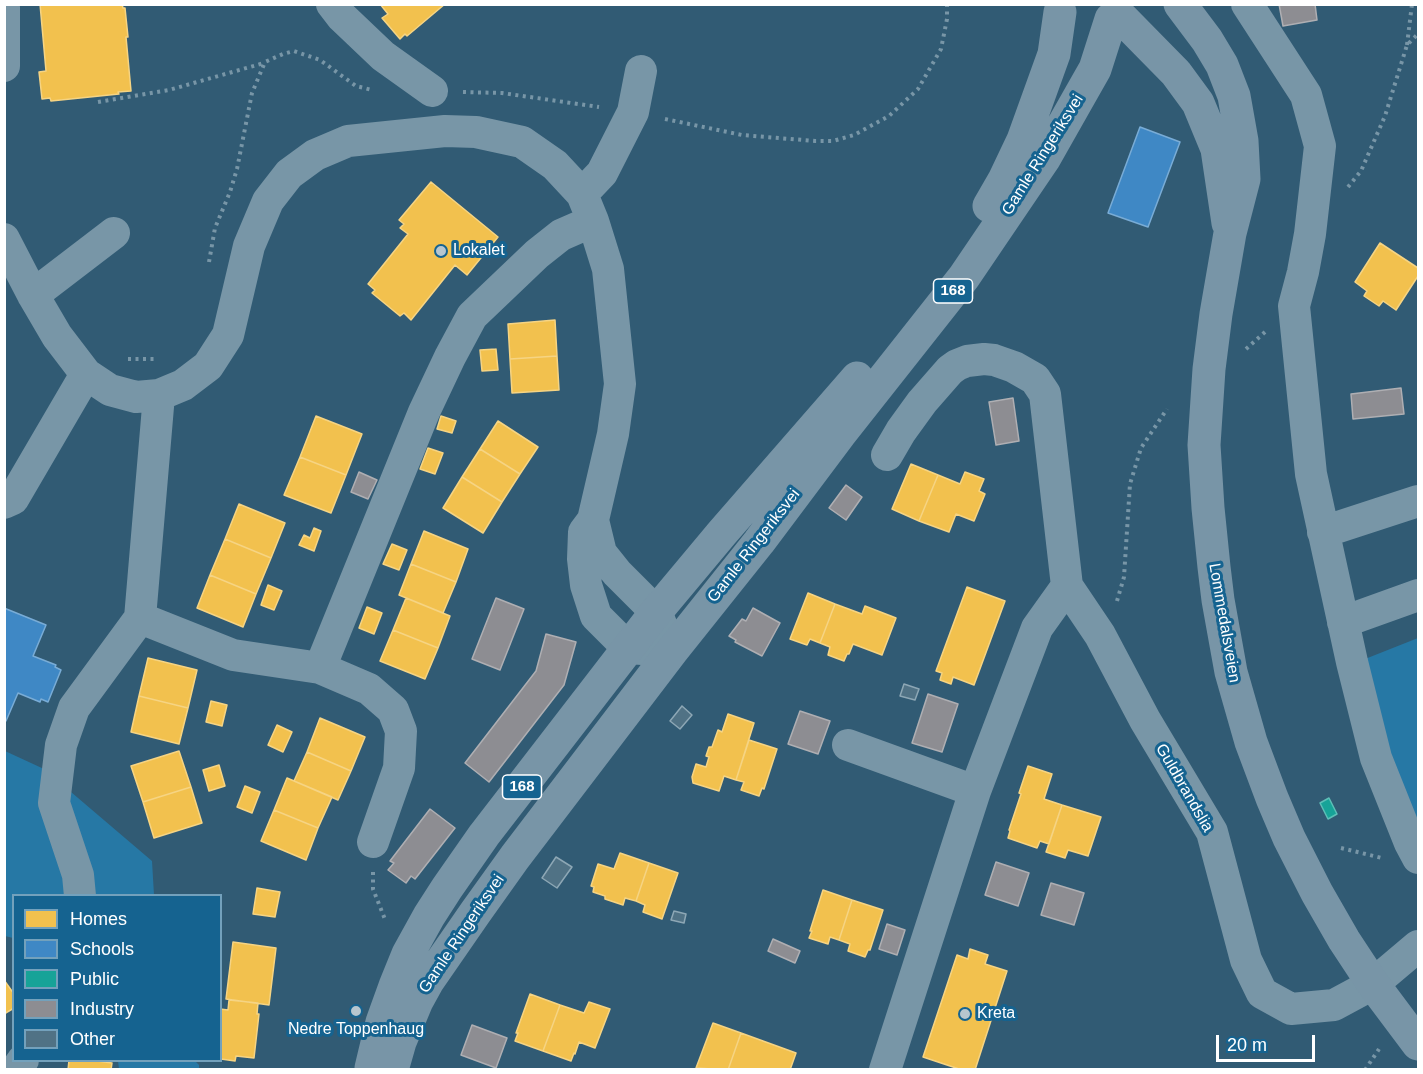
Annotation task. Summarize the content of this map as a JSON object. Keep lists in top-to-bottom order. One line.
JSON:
{"streets":{"main road":["Gamle Ringeriksvei","168","Lommedalsveien"],"street":["Guldbrandslia"]},"crossings":[["Gamle Ringeriksvei","168"],["Gamle Ringeriksvei","Lommedalsveien"],["168","Lommedalsveien"],["Lommedalsveien","Guldbrandslia"]],"places":["Lokalet","Nedre Toppenhaug","Kreta"],"legend":["Homes","Schools","Public","Industry","Other"],"scale_bar":"20 m"}
